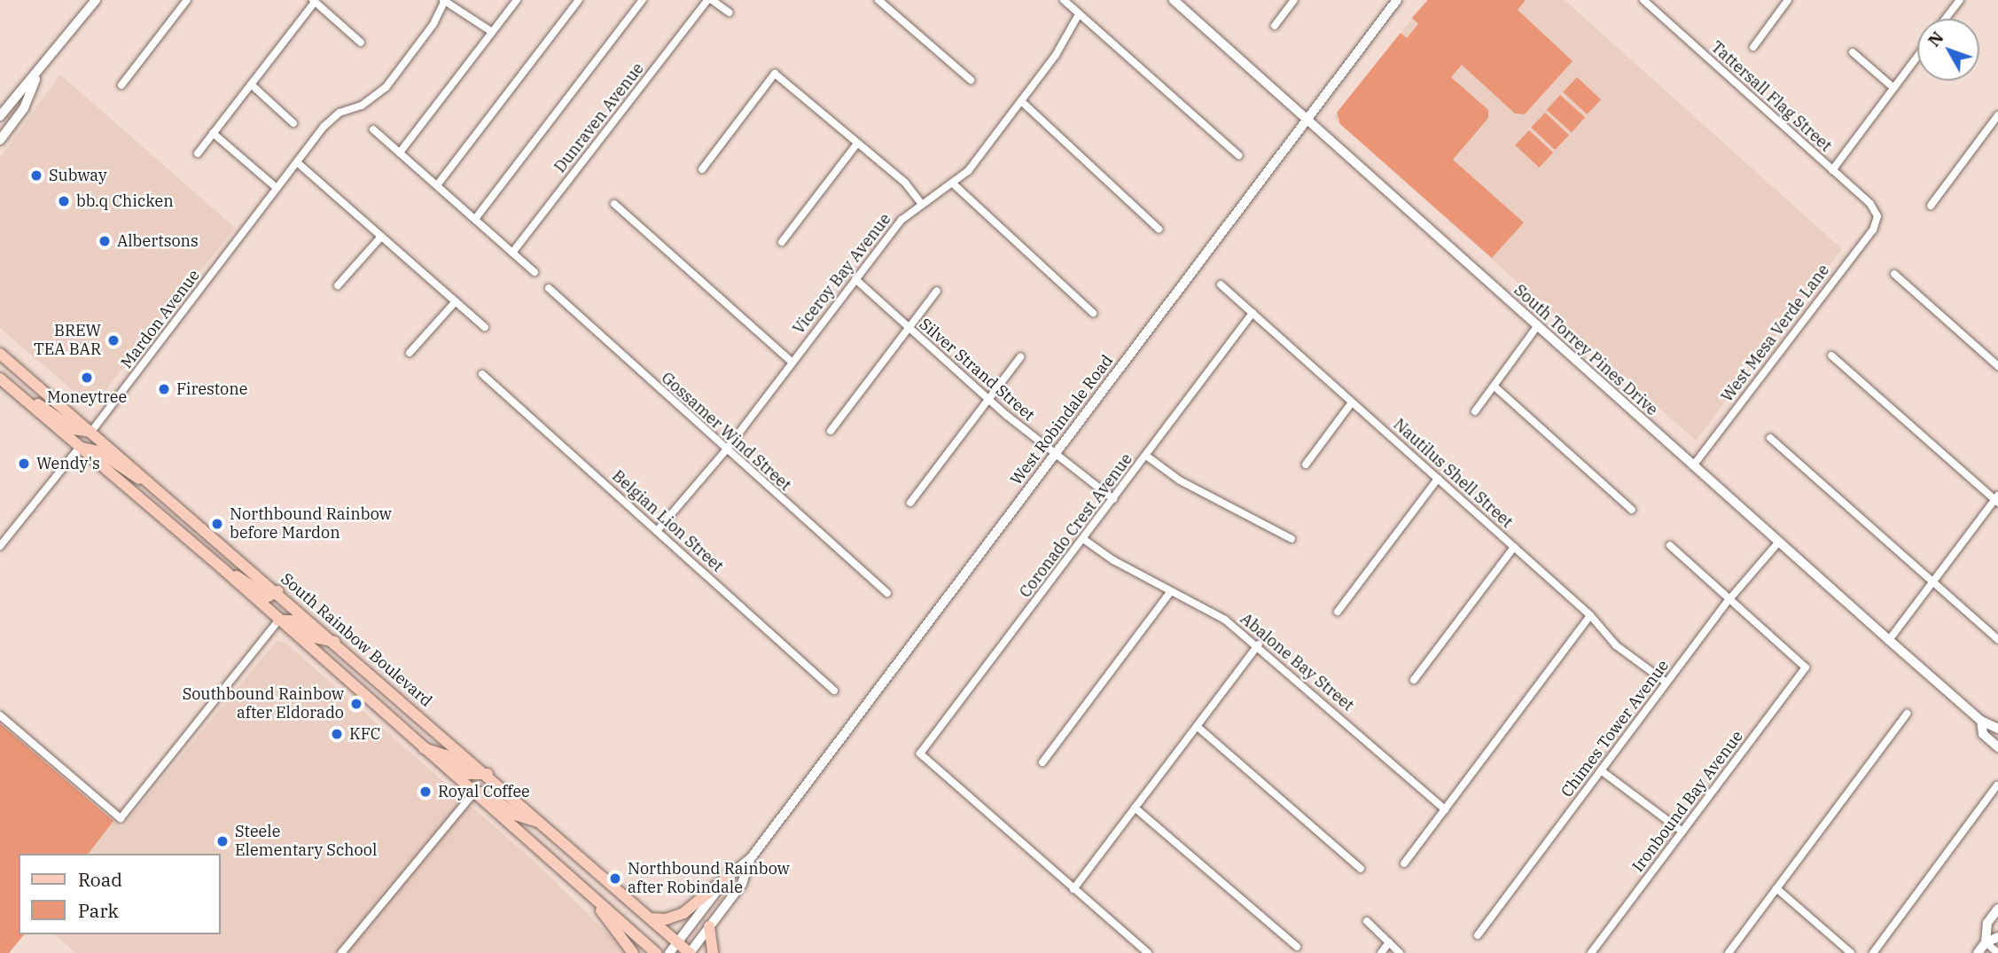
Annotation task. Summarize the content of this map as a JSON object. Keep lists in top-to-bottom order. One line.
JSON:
{"streets":{"main road":["West Robindale Road","South Rainbow Boulevard"],"street":["Tattersall Flag Street","Dunraven Avenue","Viceroy Bay Avenue","Mardon Avenue","West Mesa Verde Lane","South Torrey Pines Drive","Silver Strand Street","Gossamer Wind Street","Nautilus Shell Street","Belgian Lion Street","Coronado Crest Avenue","Abalone Bay Street","Chimes Tower Avenue","Ironbound Bay Avenue"]},"crossings":[["Tattersall Flag Street","West Mesa Verde Lane"],["Viceroy Bay Avenue","Silver Strand Street"],["Viceroy Bay Avenue","Gossamer Wind Street"],["Viceroy Bay Avenue","Belgian Lion Street"],["Mardon Avenue","South Rainbow Boulevard"],["West Mesa Verde Lane","South Torrey Pines Drive"],["South Torrey Pines Drive","West Robindale Road"],["South Torrey Pines Drive","Chimes Tower Avenue"],["Silver Strand Street","West Robindale Road"],["Silver Strand Street","Coronado Crest Avenue"],["West Robindale Road","South Rainbow Boulevard"],["Nautilus Shell Street","Coronado Crest Avenue"],["Nautilus Shell Street","Chimes Tower Avenue"],["Coronado Crest Avenue","Abalone Bay Street"],["Chimes Tower Avenue","Ironbound Bay Avenue"]],"places":["Subway","bb.q Chicken","Albertsons","BREW TEA BAR","Moneytree","Firestone","Wendy's","Northbound Rainbow before Mardon","Southbound Rainbow after Eldorado","KFC","Royal Coffee","Steele Elementary School","Northbound Rainbow after Robindale"],"legend":["Road","Park"],"north":"top left"}
